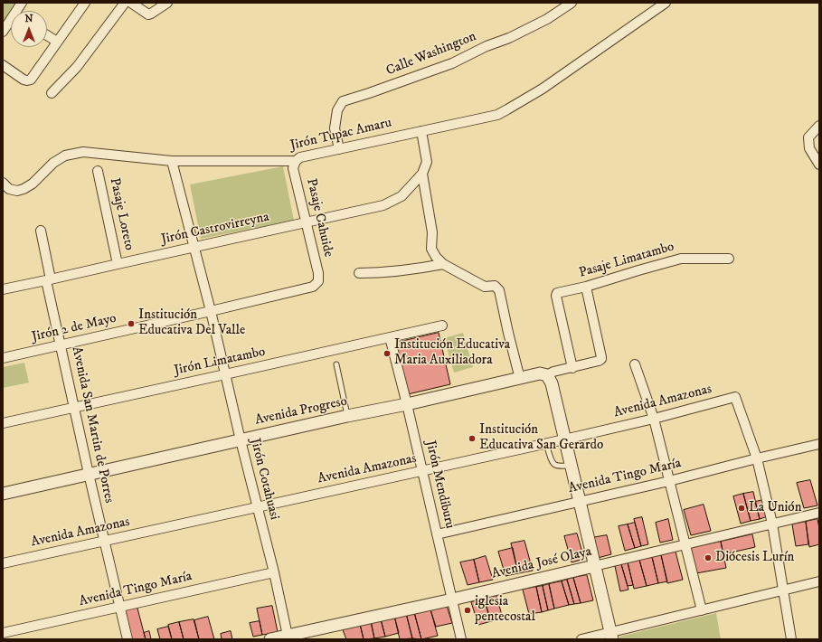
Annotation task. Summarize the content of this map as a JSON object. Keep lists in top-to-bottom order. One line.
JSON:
{"streets":{"street":["Calle Washington","Jirón Tupac Amaru","Pasaje Loreto","Pasaje Cahuide","Jirón Castrovirreyna","Pasaje Limatambo","Jirón 2 de Mayo","Jirón Limatambo","Avenida Amazonas","Avenida Progreso","Avenida San Martin de Porres","Avenida Tingo María","Jirón Cotahuasi","Jirón Mendiburu","Avenida José Olaya"]},"crossings":[["Calle Washington","Jirón Tupac Amaru"],["Jirón Tupac Amaru","Pasaje Cahuide"],["Jirón Tupac Amaru","Jirón Cotahuasi"],["Pasaje Loreto","Jirón Castrovirreyna"],["Pasaje Cahuide","Jirón Castrovirreyna"],["Pasaje Cahuide","Jirón 2 de Mayo"],["Jirón Castrovirreyna","Avenida San Martin de Porres"],["Jirón Castrovirreyna","Jirón Cotahuasi"],["Pasaje Limatambo","Avenida Progreso"],["Jirón 2 de Mayo","Avenida San Martin de Porres"],["Jirón 2 de Mayo","Jirón Cotahuasi"],["Jirón Limatambo","Avenida San Martin de Porres"],["Jirón Limatambo","Jirón Cotahuasi"],["Jirón Limatambo","Jirón Mendiburu"],["Avenida Amazonas","Avenida San Martin de Porres"],["Avenida Amazonas","Avenida Tingo María"],["Avenida Amazonas","Jirón Cotahuasi"],["Avenida Amazonas","Jirón Mendiburu"],["Avenida Progreso","Avenida San Martin de Porres"],["Avenida Progreso","Jirón Cotahuasi"],["Avenida Progreso","Jirón Mendiburu"],["Avenida San Martin de Porres","Avenida Tingo María"],["Avenida Tingo María","Jirón Cotahuasi"],["Avenida Tingo María","Jirón Mendiburu"],["Jirón Cotahuasi","Avenida José Olaya"],["Jirón Mendiburu","Avenida José Olaya"]],"places":["Institución Educativa Del Valle","Institución Educativa Maria Auxiliadora","Institución Educativa San Gerardo","La Unión","Diócesis Lurín","iglesia pentecostal"],"north":"top"}
